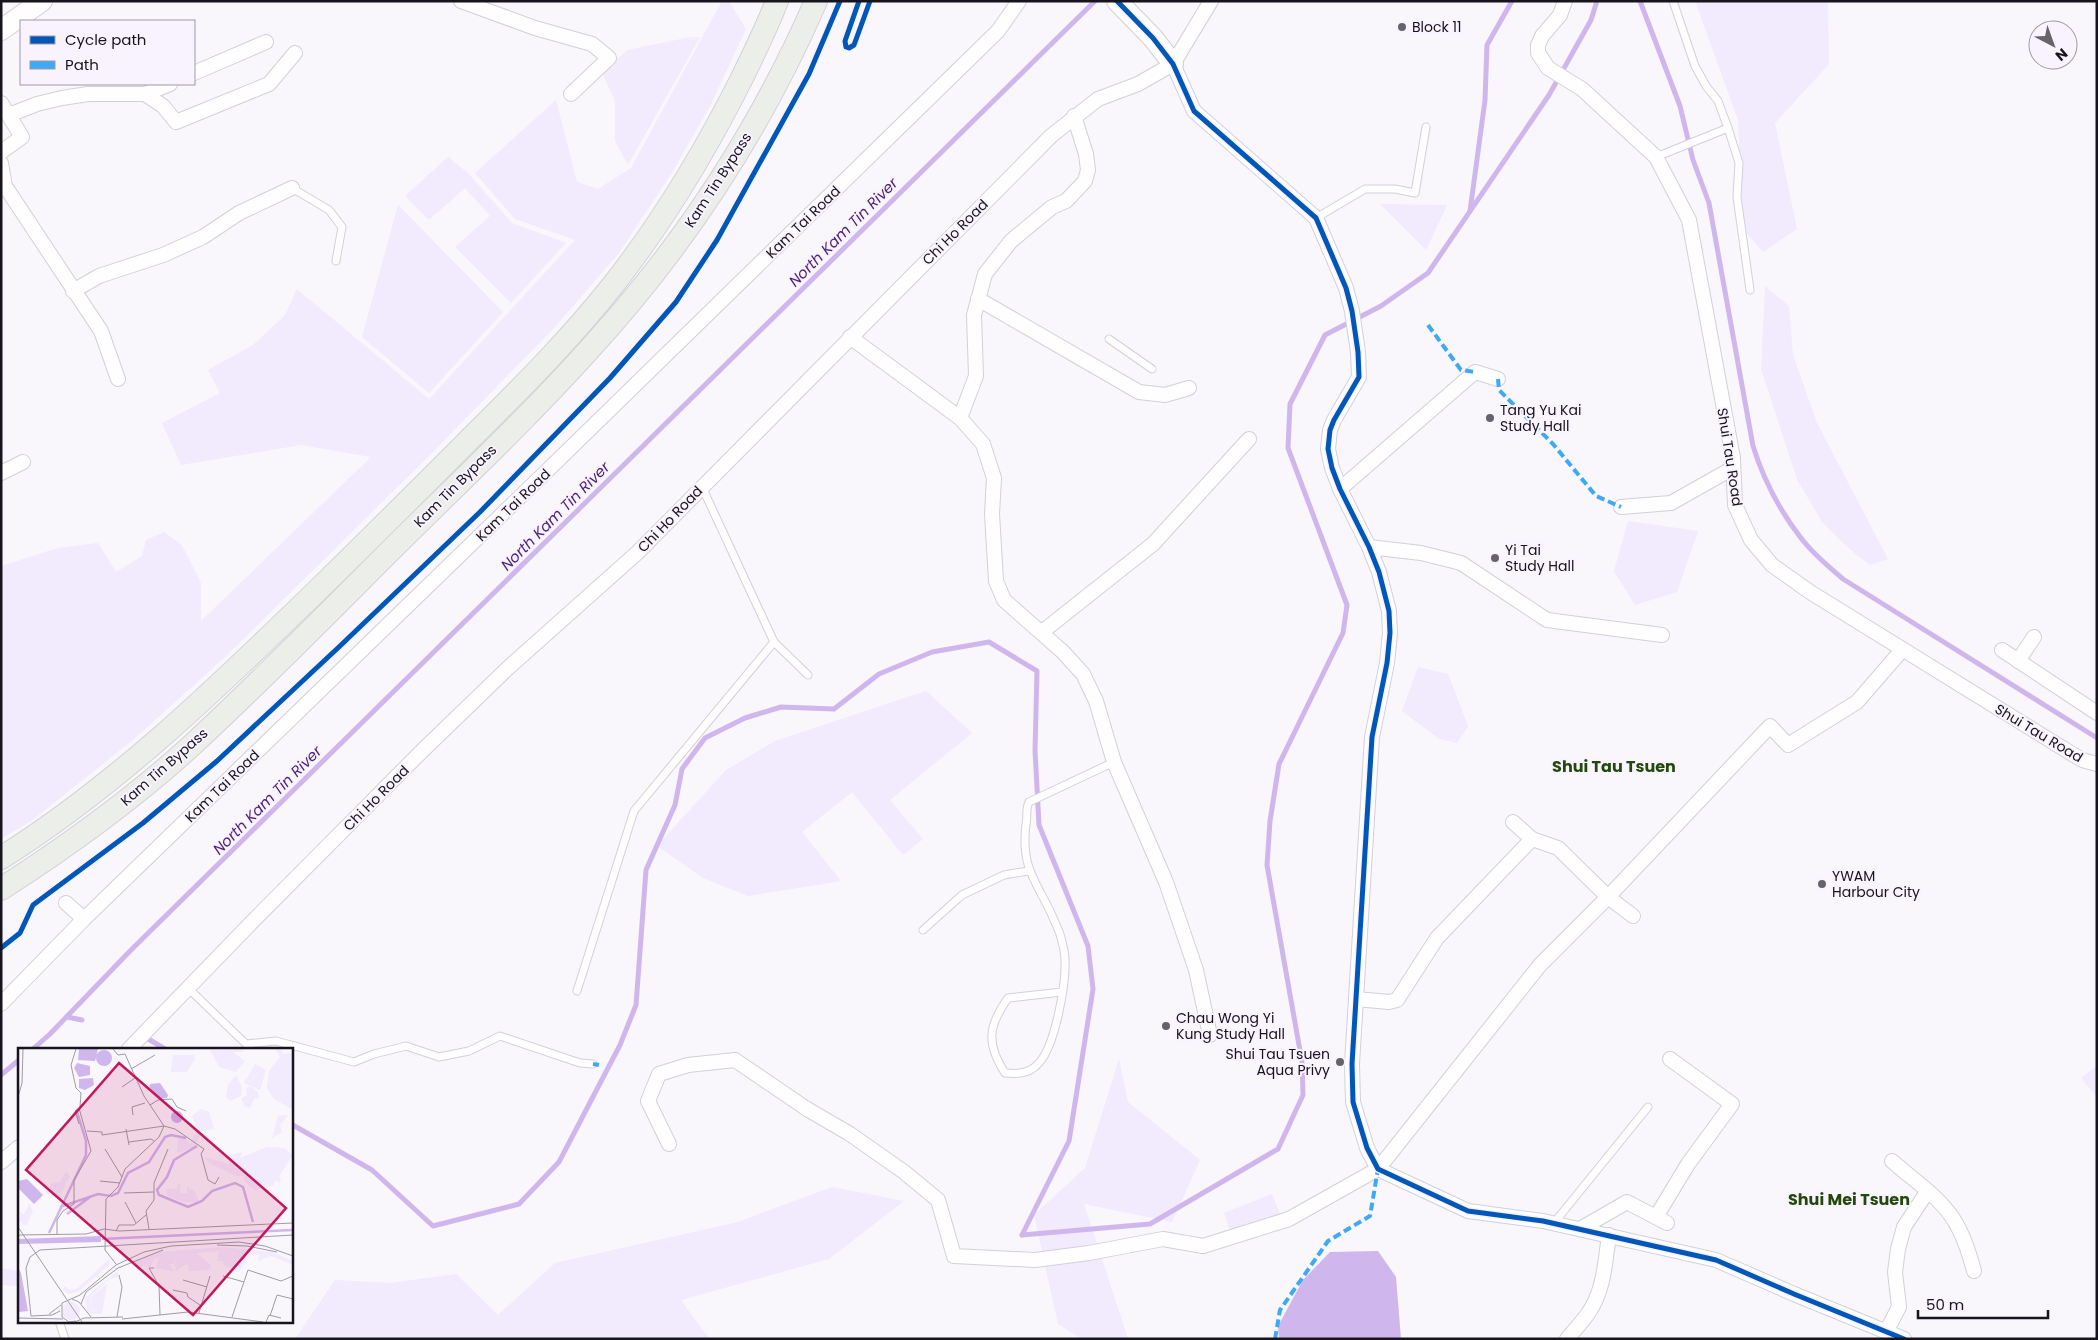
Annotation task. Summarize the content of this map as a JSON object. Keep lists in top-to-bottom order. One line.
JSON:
{"streets":{"main road":["Kam Tin Bypass"],"street":["Kam Tai Road","Chi Ho Road","Shui Tau Road"]},"districts":["Shui Tau Tsuen","Shui Mei Tsuen"],"water":["North Kam Tin River"],"places":["Block 11","Tang Yu Kai Study Hall","Yi Tai Study Hall","YWAM Harbour City","Chau Wong Yi Kung Study Hall","Shui Tau Tsuen Aqua Privy"],"legend":["Cycle path","Path"],"scale_bar":"50 m","north":"bottom right"}
